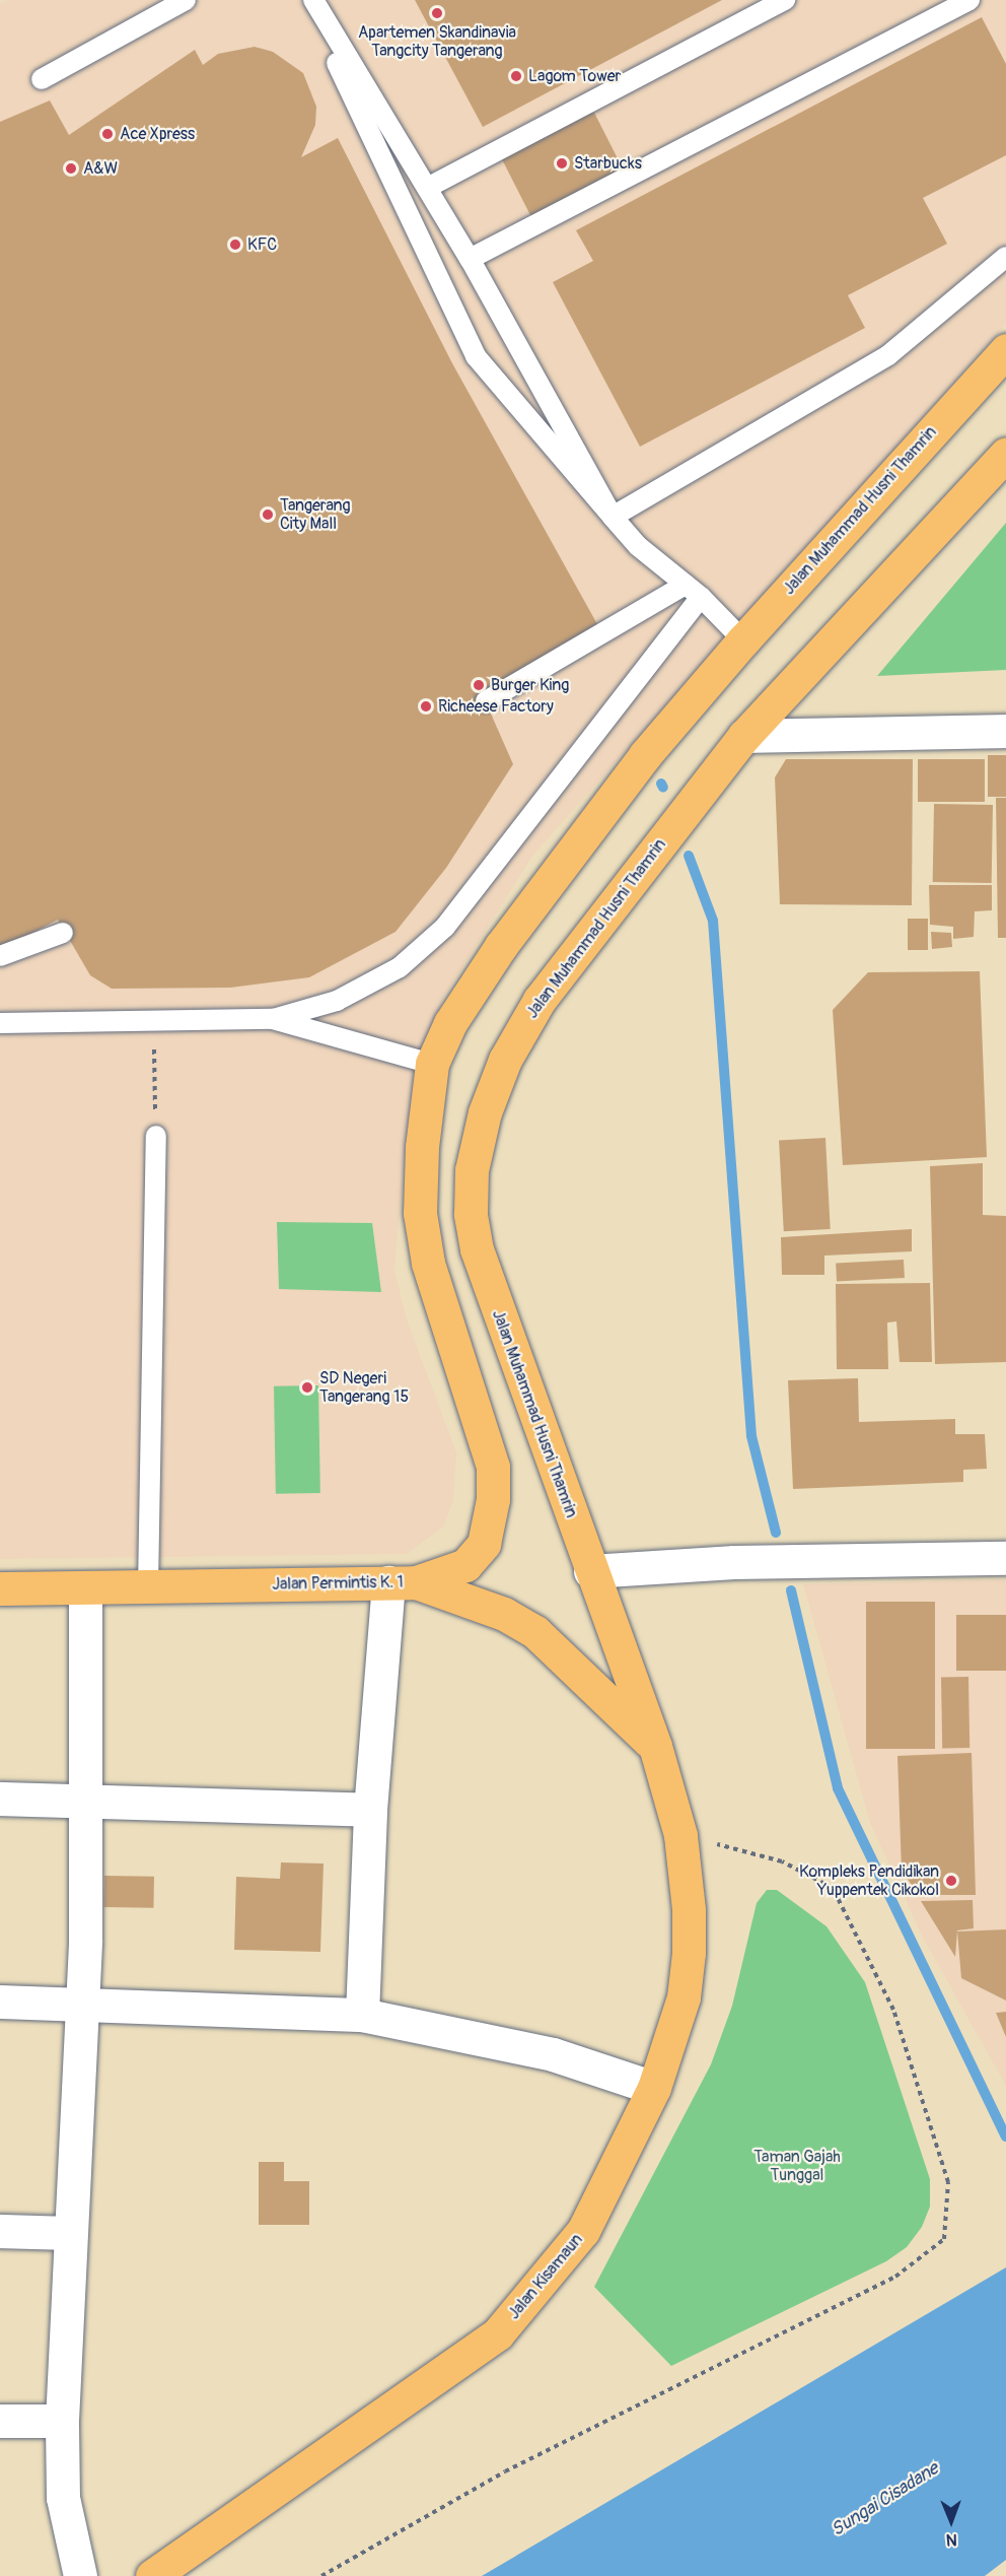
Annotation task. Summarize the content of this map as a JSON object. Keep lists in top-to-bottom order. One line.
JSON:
{"streets":{"main road":["Jalan Muhammad Husni Thamrin","Jalan Permintis K. 1","Jalan Kisamaun"]},"crossings":[["Jalan Muhammad Husni Thamrin","Jalan Permintis K. 1"],["Jalan Muhammad Husni Thamrin","Jalan Kisamaun"],["Jalan Permintis K. 1","Jalan Kisamaun"]],"water":["Sungai Cisadane"],"parks":["Taman Gajah Tunggal"],"places":["Apartemen Skandinavia Tangcity Tangerang","Lagom Tower","Ace Xpress","Starbucks","A&W","KFC","Tangerang City Mall","Burger King","Richeese Factory","SD Negeri Tangerang 15","Kompleks Pendidikan Yuppentek Cikokol"],"north":"bottom"}
